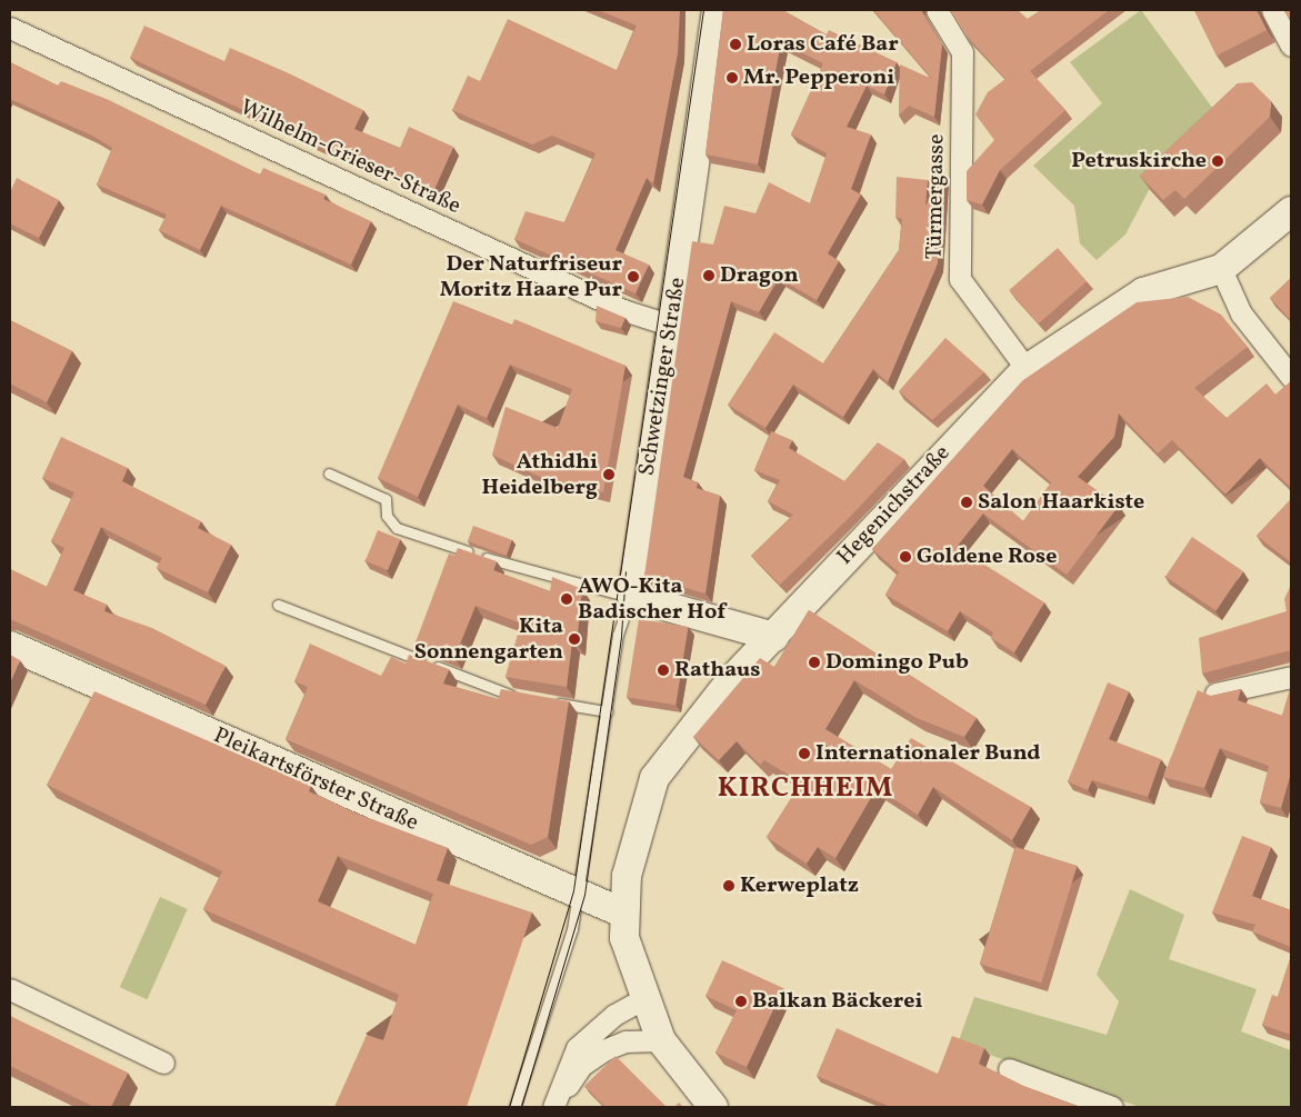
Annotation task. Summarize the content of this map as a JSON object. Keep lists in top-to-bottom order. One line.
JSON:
{"streets":{"street":["Wilhelm-Grieser-Straße","Türmergasse","Schwetzinger Straße","Hegenichstraße","Pleikartsförster Straße"]},"crossings":[["Wilhelm-Grieser-Straße","Schwetzinger Straße"],["Türmergasse","Hegenichstraße"],["Hegenichstraße","Pleikartsförster Straße"]],"districts":["KIRCHHEIM"],"places":["Loras Café Bar","Mr. Pepperoni","Petruskirche","Dragon","Der Naturfriseur Moritz Haare Pur","Athidhi Heidelberg","Salon Haarkiste","Goldene Rose","AWO-Kita Badischer Hof","Kita Sonnengarten","Domingo Pub","Rathaus","Internationaler Bund","Kerweplatz","Balkan Bäckerei"]}
